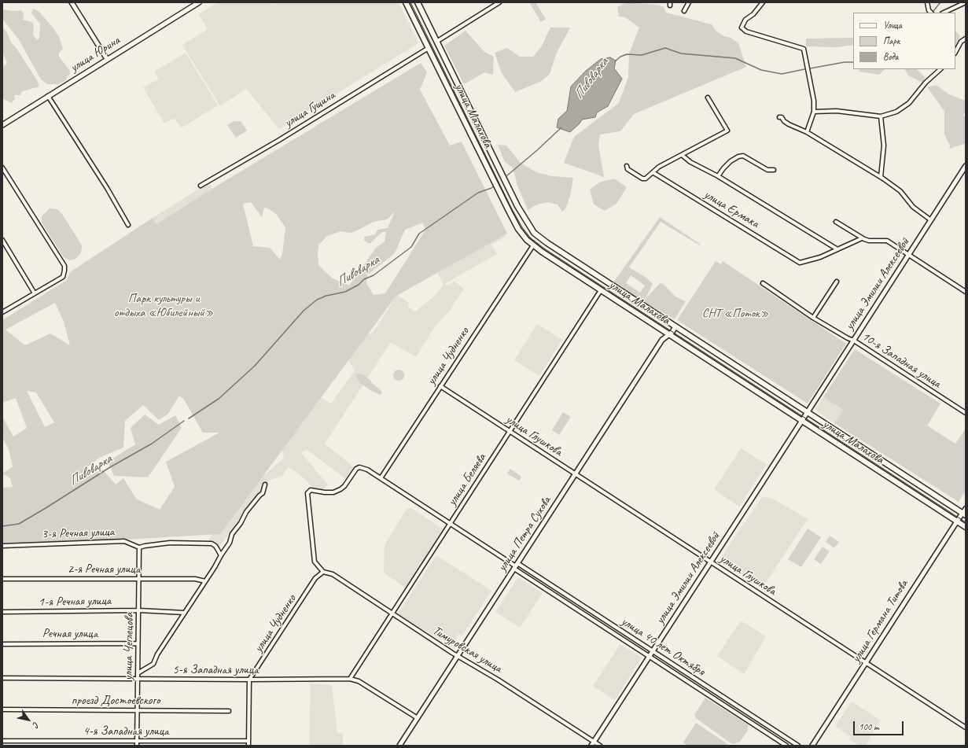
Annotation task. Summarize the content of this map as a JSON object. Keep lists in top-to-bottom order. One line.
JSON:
{"streets":{"main road":["улица Юрина","улица Малахова"],"street":["улица Гущина","улица Ермака","улица Эмилии Алексеевой","улица Чудненко","10-я Западная улица","улица Глушкова","улица Беляева","3-я Речная улица","улица Петра Сухова","2-я Речная улица","1-я Речная улица","улица Германа Титова","Речная улица","улица Чеглецова","улица 40 лет Октября","Тимуровская улица","5-я Западная улица","проезд Достоевского","4-я Западная улица"]},"crossings":[["улица Гущина","улица Малахова"],["улица Малахова","улица Эмилии Алексеевой"],["улица Малахова","улица Чудненко"],["улица Малахова","улица Беляева"],["улица Малахова","улица Петра Сухова"],["улица Малахова","улица Германа Титова"],["улица Эмилии Алексеевой","10-я Западная улица"],["улица Эмилии Алексеевой","улица Глушкова"],["улица Эмилии Алексеевой","улица 40 лет Октября"],["улица Эмилии Алексеевой","Тимуровская улица"],["улица Чудненко","улица Глушкова"],["улица Чудненко","улица 40 лет Октября"],["улица Чудненко","Тимуровская улица"],["улица Чудненко","5-я Западная улица"],["улица Глушкова","улица Беляева"],["улица Глушкова","улица Петра Сухова"],["улица Глушкова","улица Германа Титова"],["улица Беляева","улица 40 лет Октября"],["улица Беляева","Тимуровская улица"],["улица Беляева","5-я Западная улица"],["3-я Речная улица","улица Чеглецова"],["улица Петра Сухова","улица 40 лет Октября"],["улица Петра Сухова","Тимуровская улица"],["улица Петра Сухова","5-я Западная улица"],["2-я Речная улица","улица Чеглецова"],["1-я Речная улица","улица Чеглецова"],["Речная улица","улица Чеглецова"],["улица Чеглецова","5-я Западная улица"],["улица Чеглецова","проезд Достоевского"],["улица Чеглецова","4-я Западная улица"],["улица 40 лет Октября","Тимуровская улица"]],"water":["Пивоварка"],"parks":["Парк культуры и отдыха «Юбилейный»","СНТ «Поток»"],"legend":["Улица","Парк","Вода"],"scale_bar":"100 m","north":"bottom right"}
